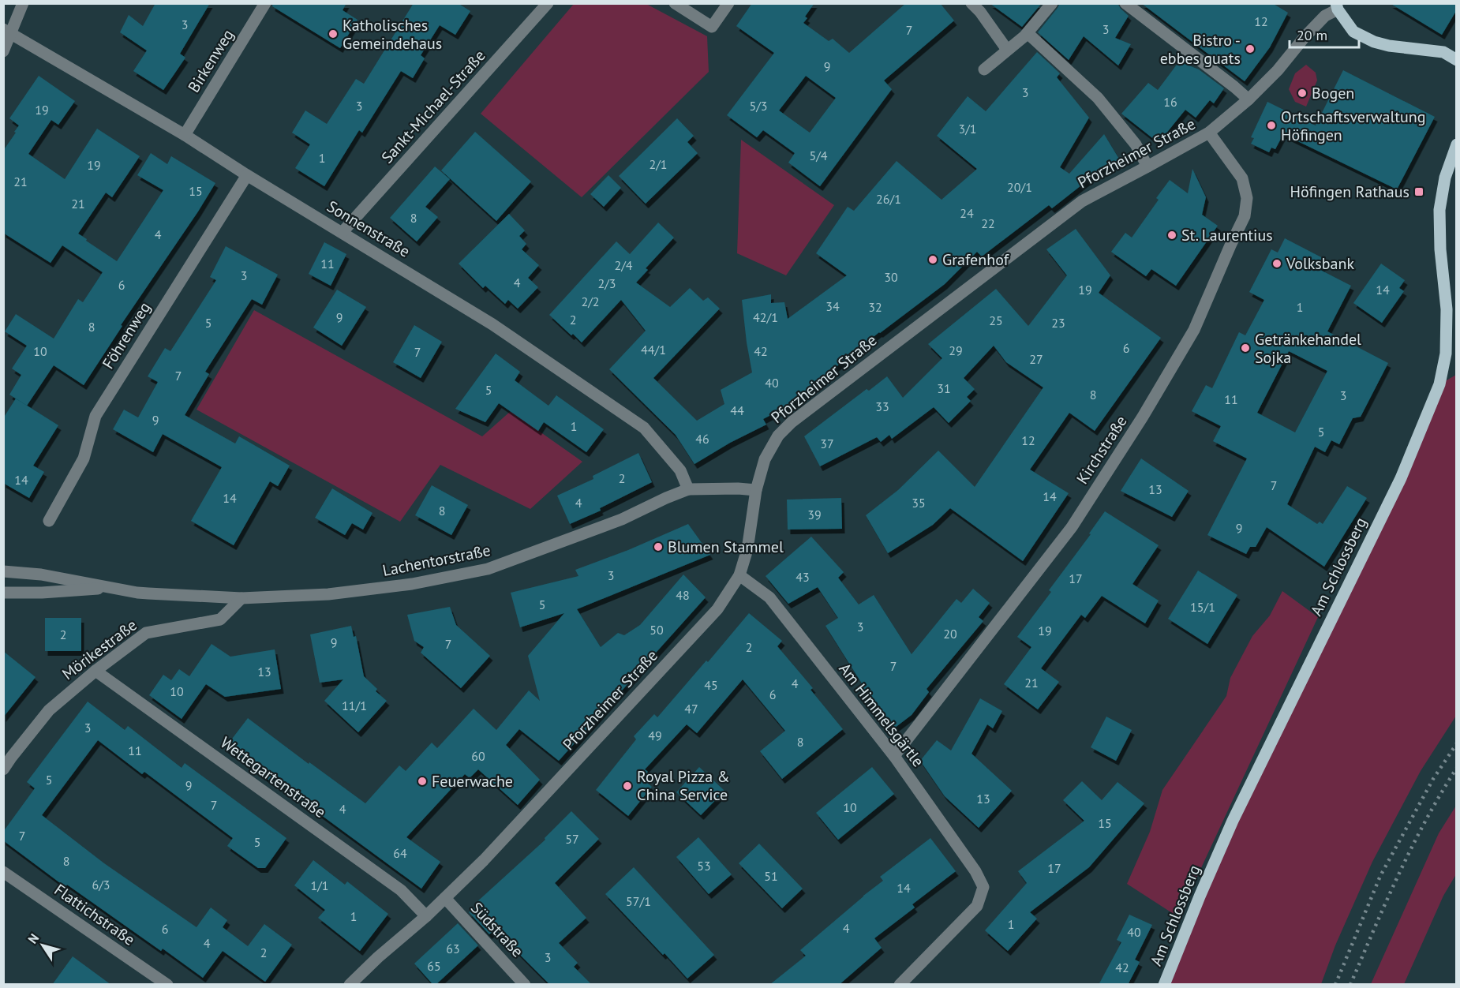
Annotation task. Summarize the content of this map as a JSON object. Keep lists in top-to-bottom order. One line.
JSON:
{"streets":{"main road":["Am Schlossberg"],"street":["Birkenweg","Sankt-Michael-Straße","Pforzheimer Straße","Sonnenstraße","Föhrenweg","Kirchstraße","Lachentorstraße","Mörikestraße","Am Himmelsgärtle","Wettegartenstraße","Flattichstraße","Südstraße"]},"crossings":[["Birkenweg","Sonnenstraße"],["Sankt-Michael-Straße","Sonnenstraße"],["Pforzheimer Straße","Kirchstraße"],["Pforzheimer Straße","Lachentorstraße"],["Pforzheimer Straße","Am Himmelsgärtle"],["Pforzheimer Straße","Wettegartenstraße"],["Pforzheimer Straße","Südstraße"],["Sonnenstraße","Föhrenweg"],["Sonnenstraße","Lachentorstraße"],["Kirchstraße","Am Himmelsgärtle"],["Lachentorstraße","Mörikestraße"],["Mörikestraße","Wettegartenstraße"]],"places":{"other":["Katholisches Gemeindehaus","Bistro - ebbes guats","Bogen","Ortschaftsverwaltung Höfingen","St. Laurentius","Grafenhof","Volksbank","Getränkehandel Sojka","Blumen Stammel","Feuerwache","Royal Pizza & China Service"],"transit":["Höfingen Rathaus"]},"house_numbers":["12","3","3","7","9","3","16","3","5/3","19","3/1","5/4","1","2/1","19","21","20/1","15","26/1","21","24","8","22","4","11","2/4","3","30","4","2/3","6","19","14","2/2","34","32","1","9","42/1","2","25","5","23","8","6","44/1","29","10","42","7","27","7","40","31","5","8","3","11","33","44","9","1","5","46","12","37","2","14","7","13","14","14","4","35","8","39","9","3","43","17","48","5","15/1","3","50","19","20","2","9","7","2","7","13","21","4","45","10","6","11/1","47","3","49","8","11","60","5","9","13","7","10","4","15","7","57","5","64","8","53","17","51","6/3","1/1","14","57/1","1","1","4","6","40","4","63","2","3","65","42"],"scale_bar":"20 m","north":"top left"}
